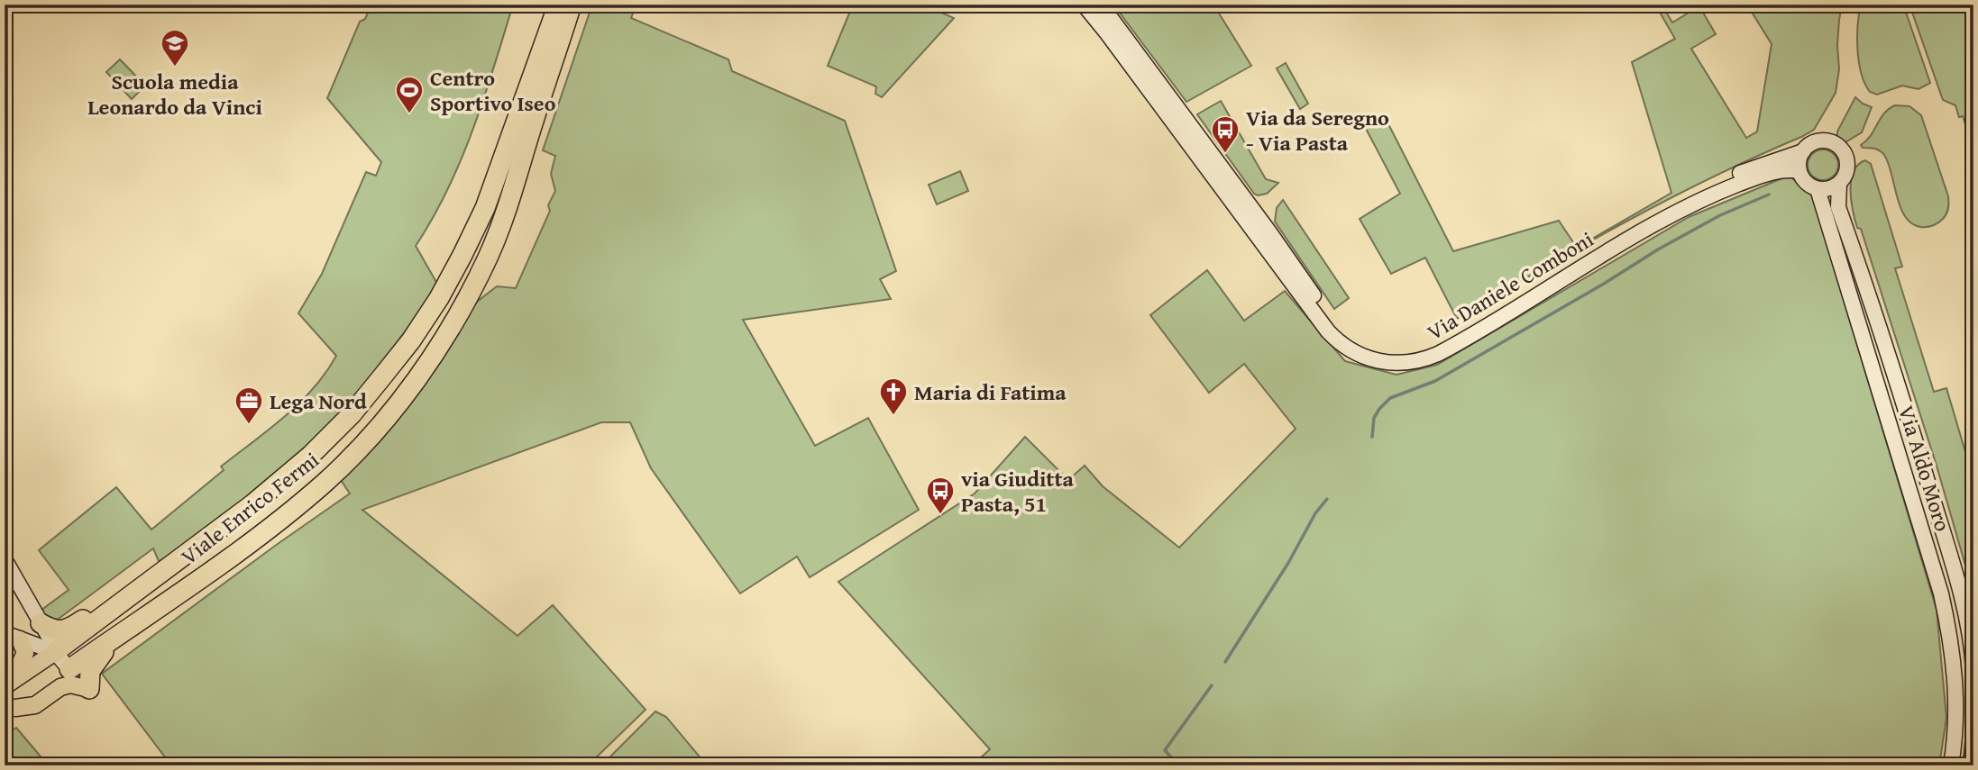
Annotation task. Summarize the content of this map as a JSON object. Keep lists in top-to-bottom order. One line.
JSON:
{"streets":{"highway":["Viale Enrico Fermi"],"main road":["Via Daniele Comboni","Via Aldo Moro"]},"crossings":[["Via Daniele Comboni","Via Aldo Moro"]],"places":{"school or university":["Scuola media Leonardo da Vinci"],"sports":["Centro Sportivo Iseo"],"bus stop":["Via da Seregno - Via Pasta","via Giuditta Pasta, 51"],"church":["Maria di Fatima"],"office":["Lega Nord"]}}
